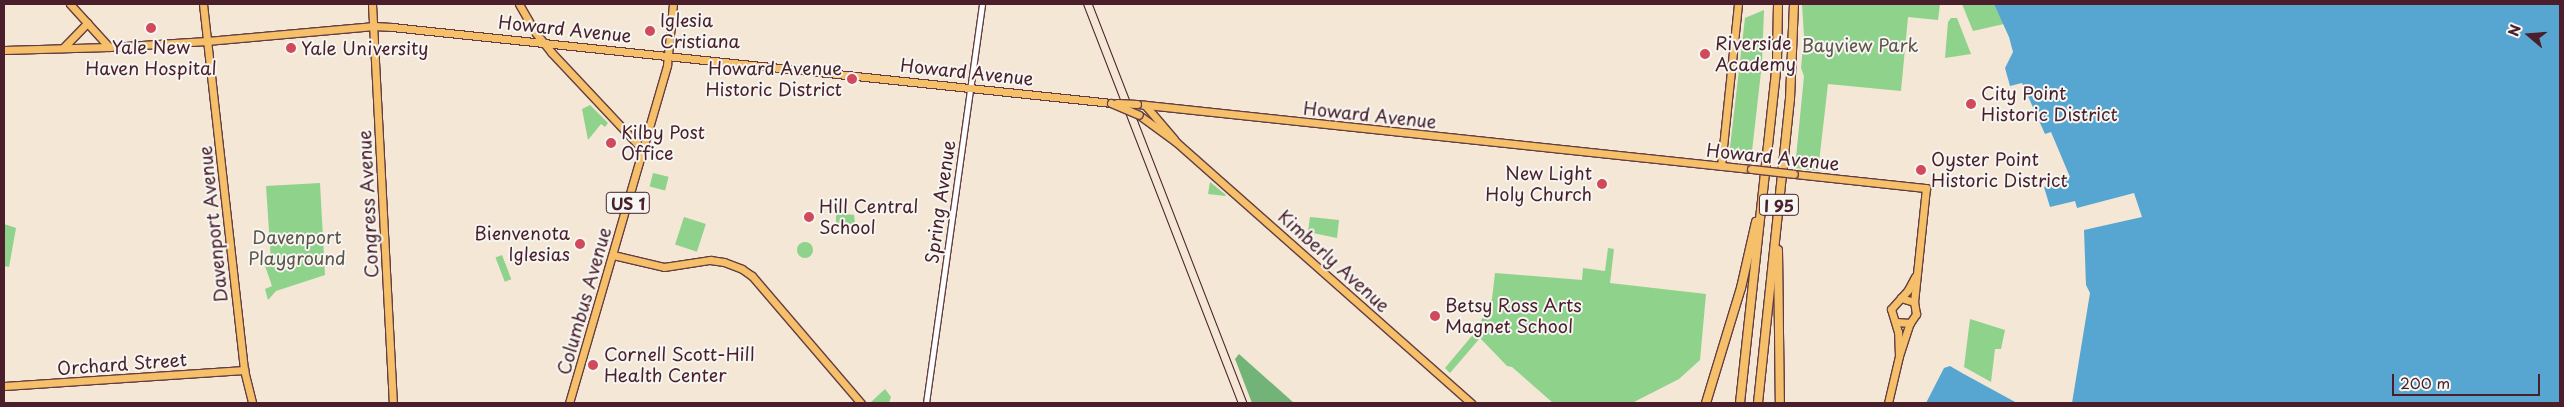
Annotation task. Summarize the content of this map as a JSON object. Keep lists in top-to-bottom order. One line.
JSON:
{"streets":{"highway":["I 95"],"main road":["Howard Avenue","US 1","Congress Avenue","Davenport Avenue","Kimberly Avenue","Columbus Avenue","Orchard Street"],"street":["Spring Avenue"]},"crossings":[["Howard Avenue","Spring Avenue"],["Howard Avenue","Congress Avenue"],["Howard Avenue","Davenport Avenue"],["Howard Avenue","Columbus Avenue"],["Davenport Avenue","Orchard Street"]],"parks":["Bayview Park","Davenport Playground"],"places":["Yale New Haven Hospital","Iglesia Cristiana","Yale University","Riverside Academy","Howard Avenue Historic District","City Point Historic District","Kilby Post Office","Oyster Point Historic District","New Light Holy Church","Hill Central School","Bienvenota Iglesias","Betsy Ross Arts Magnet School","Cornell Scott-Hill Health Center"],"scale_bar":"200 m","north":"left"}
